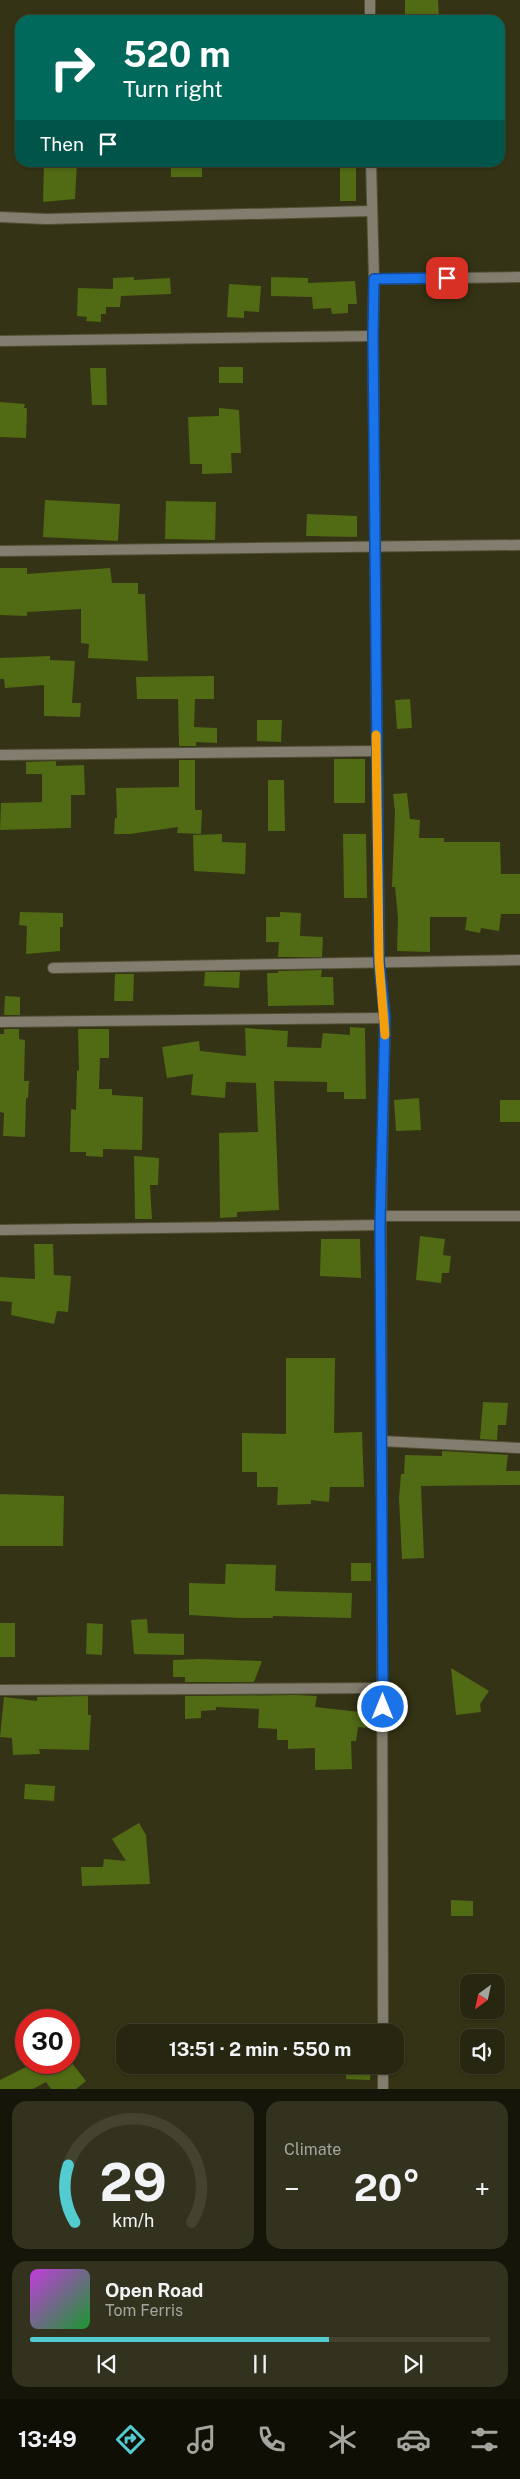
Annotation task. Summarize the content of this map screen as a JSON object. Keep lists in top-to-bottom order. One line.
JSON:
{"north":"bottom left","page":{"turn":["520 m","Turn right"],"then":"Then","limit":"30","trip":"13:51 · 2 min · 550 m","tile":"Climate","heat":["−","20°","+"],"song":["Open Road","Tom Ferris"],"tabs":"13:49","gauge":["29","km/h"]}}
